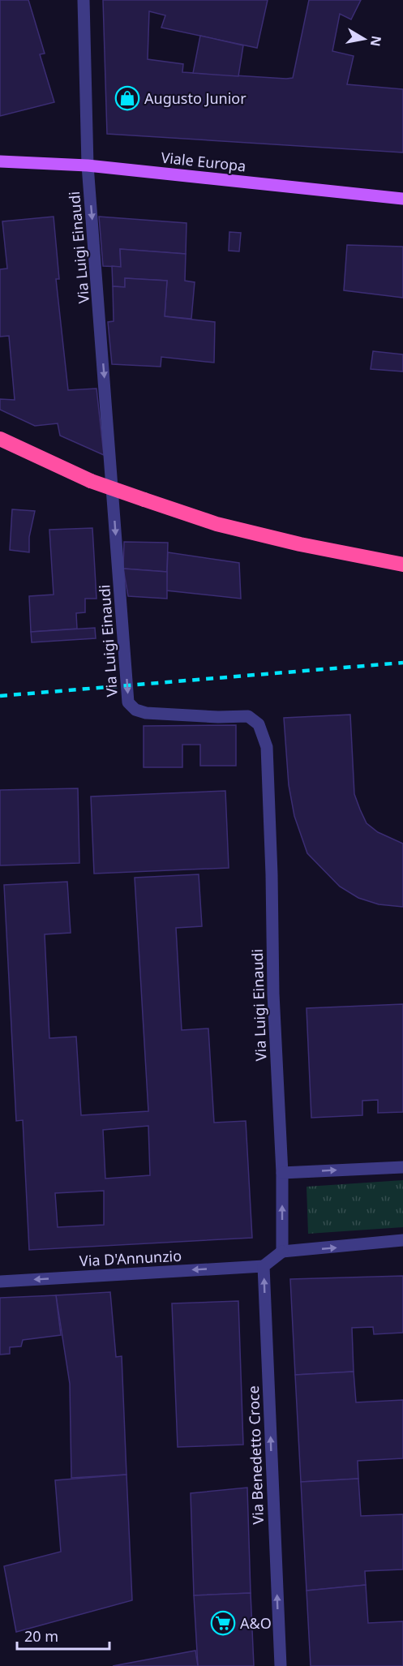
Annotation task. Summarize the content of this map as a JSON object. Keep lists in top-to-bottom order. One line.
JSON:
{"streets":{"main road":["Viale Europa"],"street":["Via Luigi Einaudi","Via D'Annunzio","Via Benedetto Croce"]},"crossings":[["Viale Europa","Via Luigi Einaudi"],["Via D'Annunzio","Via Benedetto Croce"]],"one_way":["Via Luigi Einaudi","Via D'Annunzio","Via Benedetto Croce"],"places":{"shop":["Augusto Junior"],"supermarket":["A&O"]},"scale_bar":"20 m","north":"right"}
